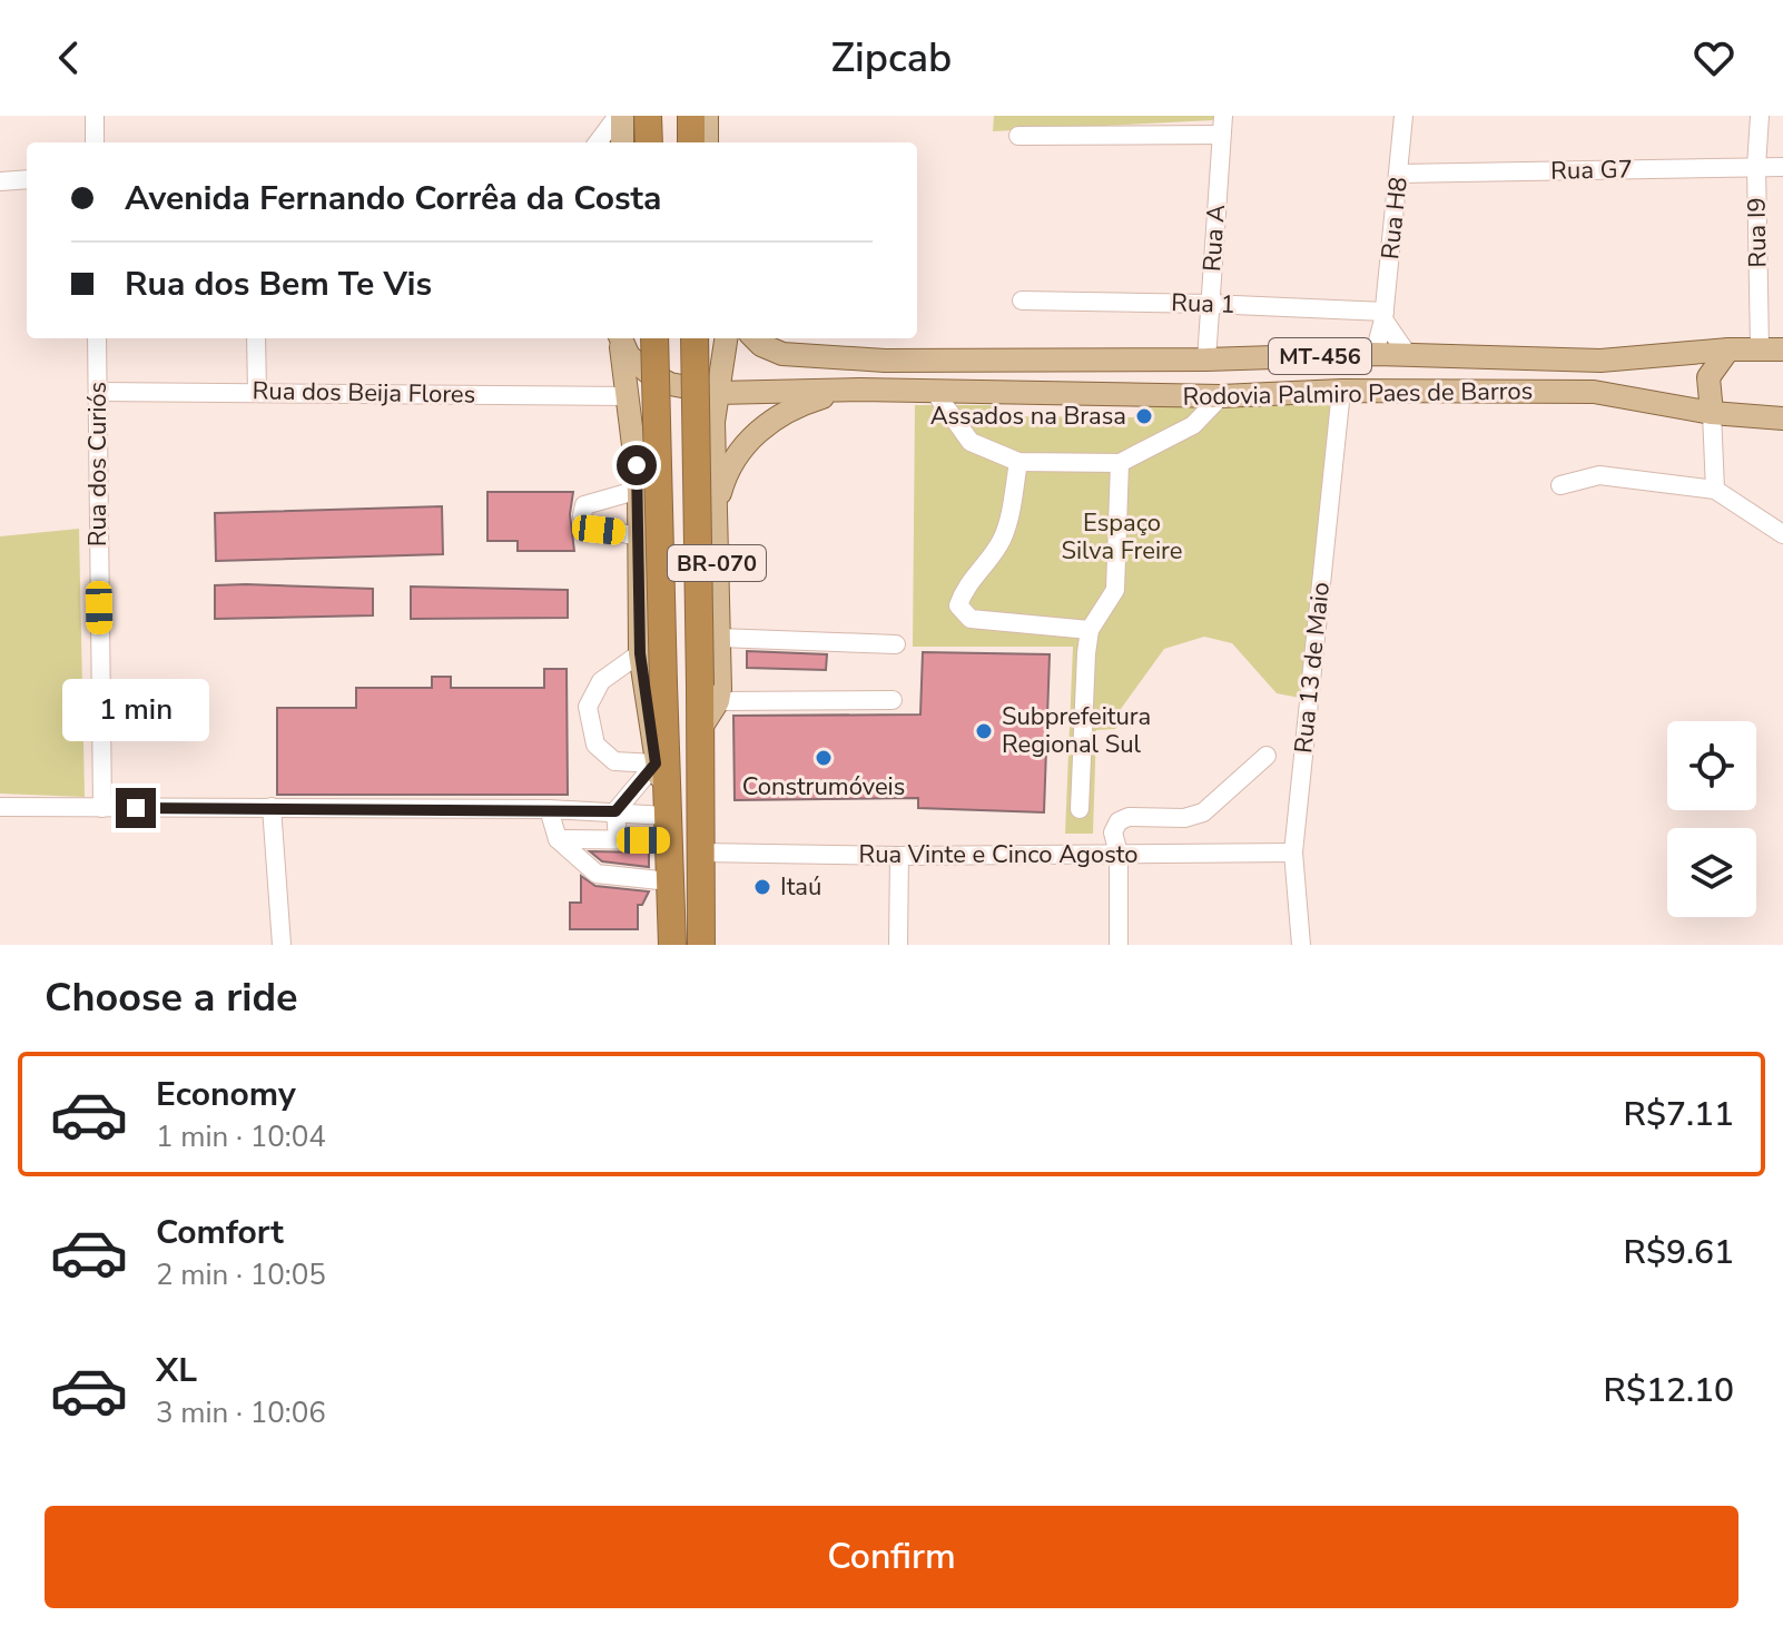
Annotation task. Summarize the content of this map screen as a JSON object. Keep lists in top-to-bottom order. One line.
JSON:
{"streets":{"main road":["MT-456","Rodovia Palmiro Paes de Barros","BR-070"],"street":["Rua G7","Rua H8","Rua I9","Rua A","Rua 1","Rua dos Beija Flores","Rua dos Curiós","Rua 13 de Maio","Rua Vinte e Cinco Agosto"]},"crossings":[["Rua G7","Rua H8"],["Rua G7","Rua I9"],["Rua H8","Rua 1"],["Rua H8","Rodovia Palmiro Paes de Barros"],["Rua I9","Rodovia Palmiro Paes de Barros"],["Rua A","Rua 1"],["Rua A","Rodovia Palmiro Paes de Barros"],["MT-456","Rodovia Palmiro Paes de Barros"],["MT-456","BR-070"],["Rua dos Beija Flores","Rua dos Curiós"],["Rua dos Beija Flores","BR-070"],["Rodovia Palmiro Paes de Barros","BR-070"],["Rodovia Palmiro Paes de Barros","Rua 13 de Maio"],["Rua 13 de Maio","Rua Vinte e Cinco Agosto"]],"parks":["Espaço Silva Freire"],"places":["Assados na Brasa","Subprefeitura Regional Sul","Construmóveis","Itaú"],"page":{"header":"Zipcab","banner":["Avenida Fernando Corrêa da Costa","Rua dos Bem Te Vis"],"bubble":"1 min","heading":"Choose a ride","list":[{"name":"Economy","note":"1 min · 10:04","value":"R$7.11"},{"name":"Comfort","note":"2 min · 10:05","value":"R$9.61"},{"name":"XL","note":"3 min · 10:06","value":"R$12.10"}],"buttons":"Confirm"}}
